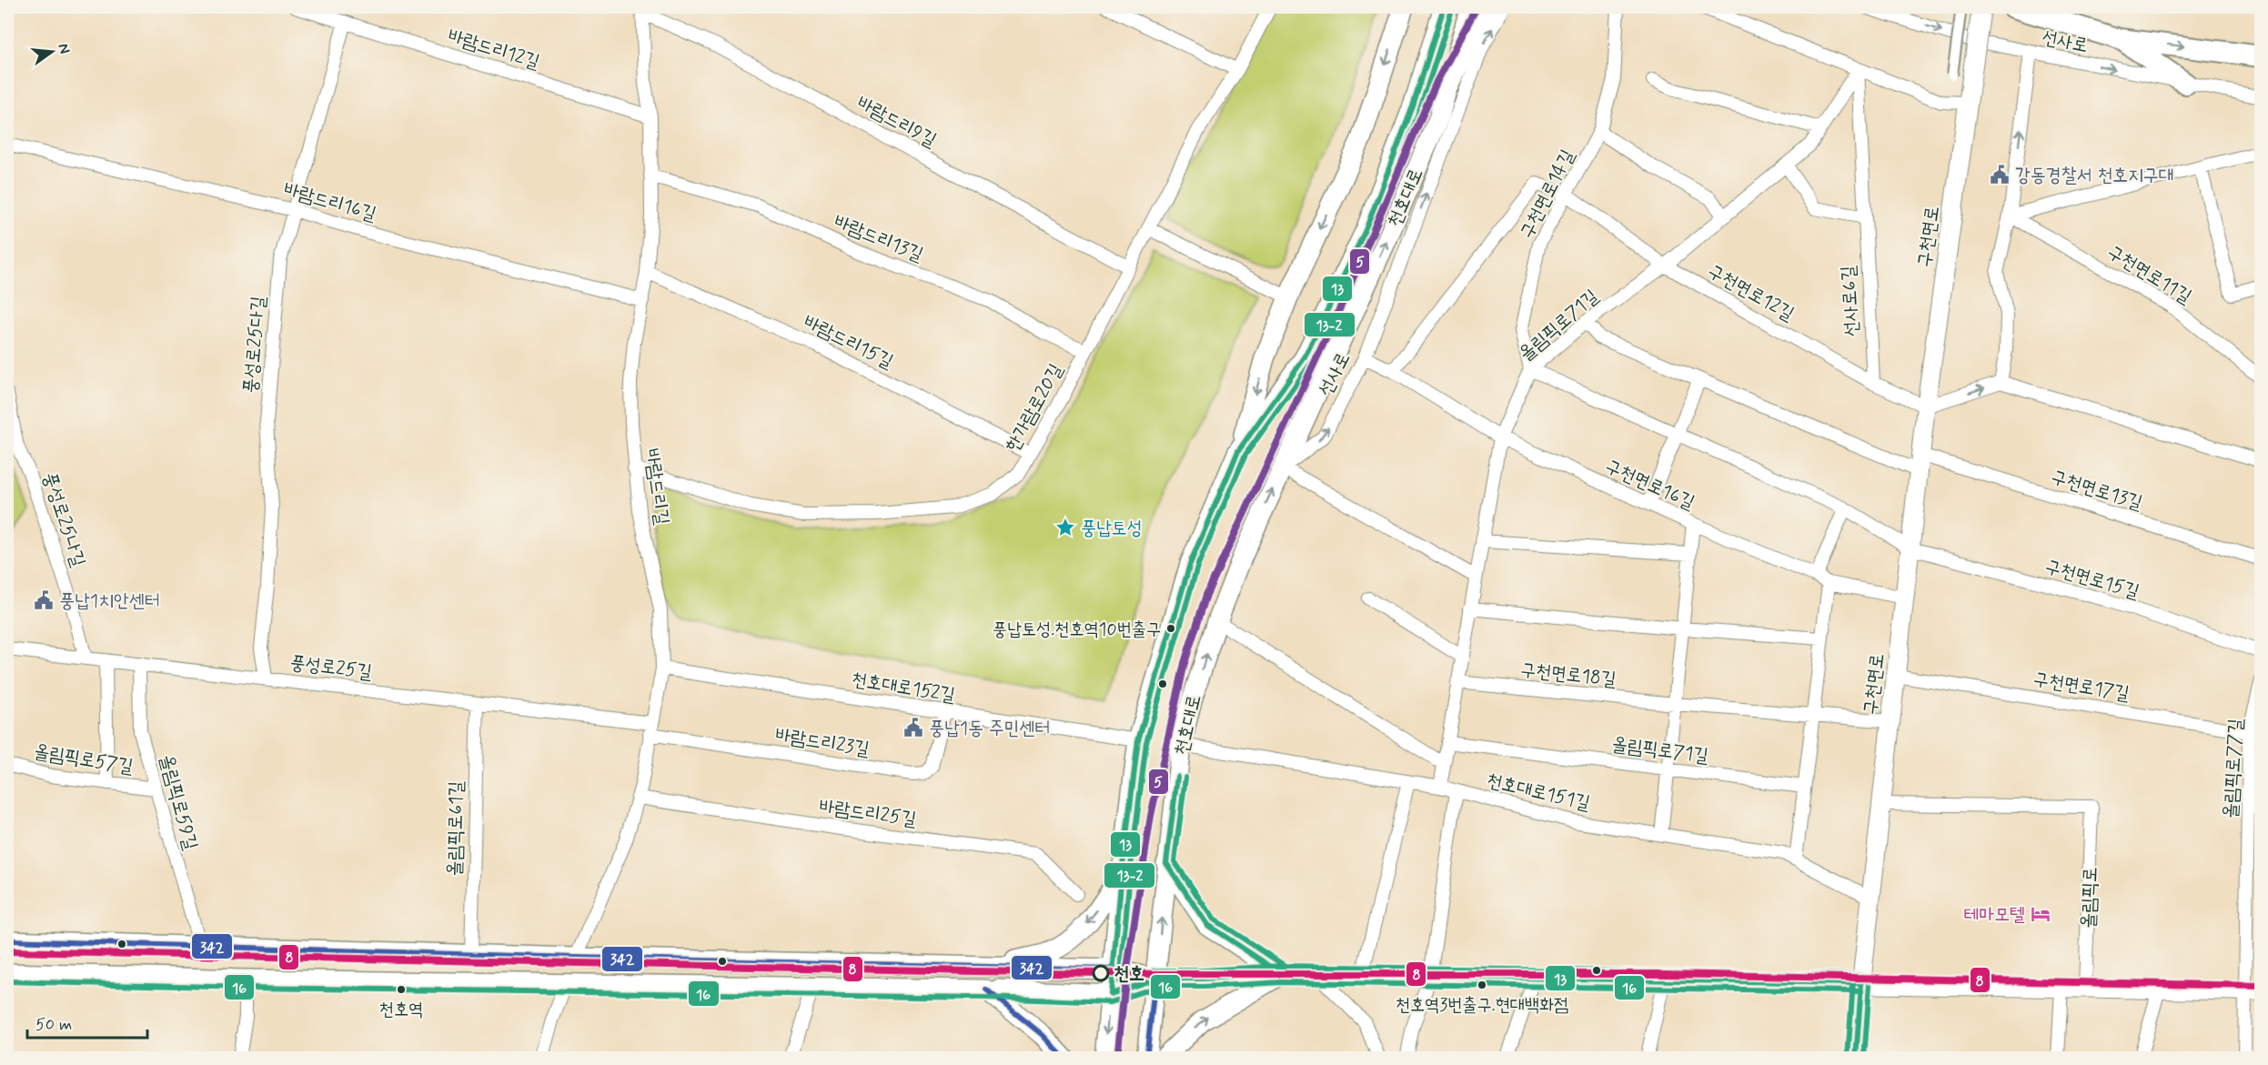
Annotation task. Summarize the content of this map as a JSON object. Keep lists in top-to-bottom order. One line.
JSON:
{"streets":{"main road":["천호대로","구천면로"],"street":["선사로","바람드리12길","바람드리9길","구천면로14길","바람드리16길","바람드리13길","구천면로11길","구천면로12길","선사로6길","올림픽로71길","바람드리15길","풍성로25다길","한가람로20길","구천면로16길","바람드리길","구천면로13길","풍성로25나길","구천면로15길","풍성로25길","구천면로18길","구천면로17길","천호대로152길","바람드리23길","올림픽로57길","올림픽로77길","천호대로151길","올림픽로59길","바람드리25길","올림픽로61길","올림픽로"]},"crossings":[["선사로","천호대로"],["선사로","구천면로16길"],["바람드리12길","풍성로25다길"],["바람드리12길","바람드리길"],["바람드리9길","한가람로20길"],["바람드리9길","바람드리길"],["구천면로14길","구천면로12길"],["구천면로14길","올림픽로71길"],["천호대로","천호대로152길"],["천호대로","천호대로151길"],["바람드리16길","풍성로25다길"],["바람드리16길","바람드리길"],["구천면로","구천면로12길"],["구천면로","구천면로16길"],["구천면로","구천면로13길"],["구천면로","구천면로15길"],["구천면로","구천면로18길"],["구천면로","구천면로17길"],["구천면로","천호대로151길"],["구천면로","올림픽로"],["바람드리13길","한가람로20길"],["바람드리13길","바람드리길"],["구천면로12길","선사로6길"],["구천면로12길","올림픽로71길"],["구천면로12길","구천면로16길"],["선사로6길","올림픽로71길"],["올림픽로71길","구천면로16길"],["올림픽로71길","구천면로18길"],["올림픽로71길","천호대로151길"],["바람드리15길","한가람로20길"],["바람드리15길","바람드리길"],["풍성로25다길","풍성로25길"],["한가람로20길","바람드리길"],["바람드리길","풍성로25길"],["바람드리길","천호대로152길"],["바람드리길","바람드리23길"],["바람드리길","바람드리25길"],["풍성로25나길","풍성로25길"],["풍성로25길","바람드리23길"],["풍성로25길","올림픽로59길"],["풍성로25길","올림픽로61길"],["구천면로17길","올림픽로77길"],["천호대로152길","바람드리23길"],["올림픽로57길","올림픽로59길"]],"places":{"public building":["강동경찰서 천호지구대","풍납1치안센터","풍납1동 주민센터"],"place":["풍납토성"],"other":["풍납토성.천호역10번출구","천호","천호역3번출구.현대백화점","천호역"],"hotel":["테마모텔"]},"lines":["transit line 5","transit line 13","transit line 13-2","transit line 342","transit line 8","transit line 16"],"scale_bar":"50 m","north":"right"}
